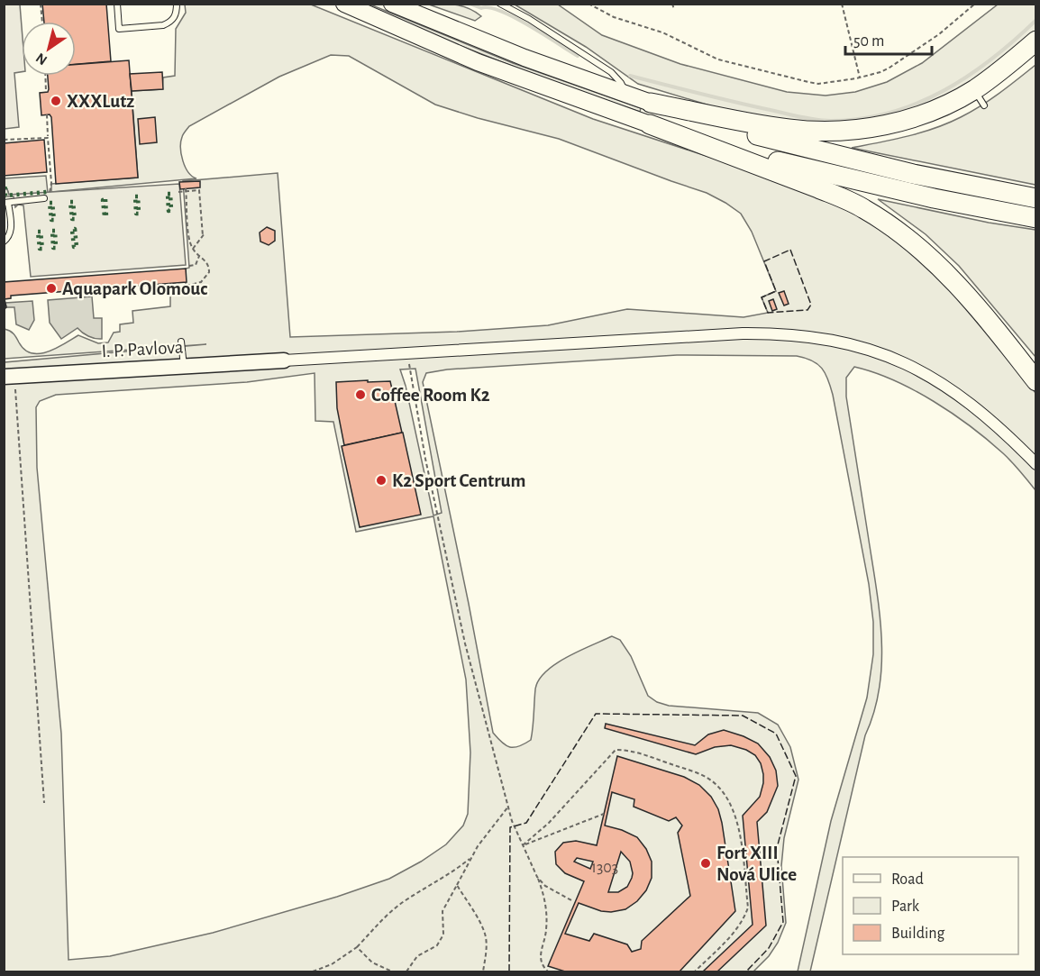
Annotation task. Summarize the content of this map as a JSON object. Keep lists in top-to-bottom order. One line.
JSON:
{"streets":{"street":["I. P. Pavlova"]},"places":["XXXLutz","Aquapark Olomouc","Coffee Room K2","K2 Sport Centrum","Fort XIII Nová Ulice"],"house_numbers":["1303"],"legend":["Road","Park","Building"],"scale_bar":"50 m","north":"bottom left"}
